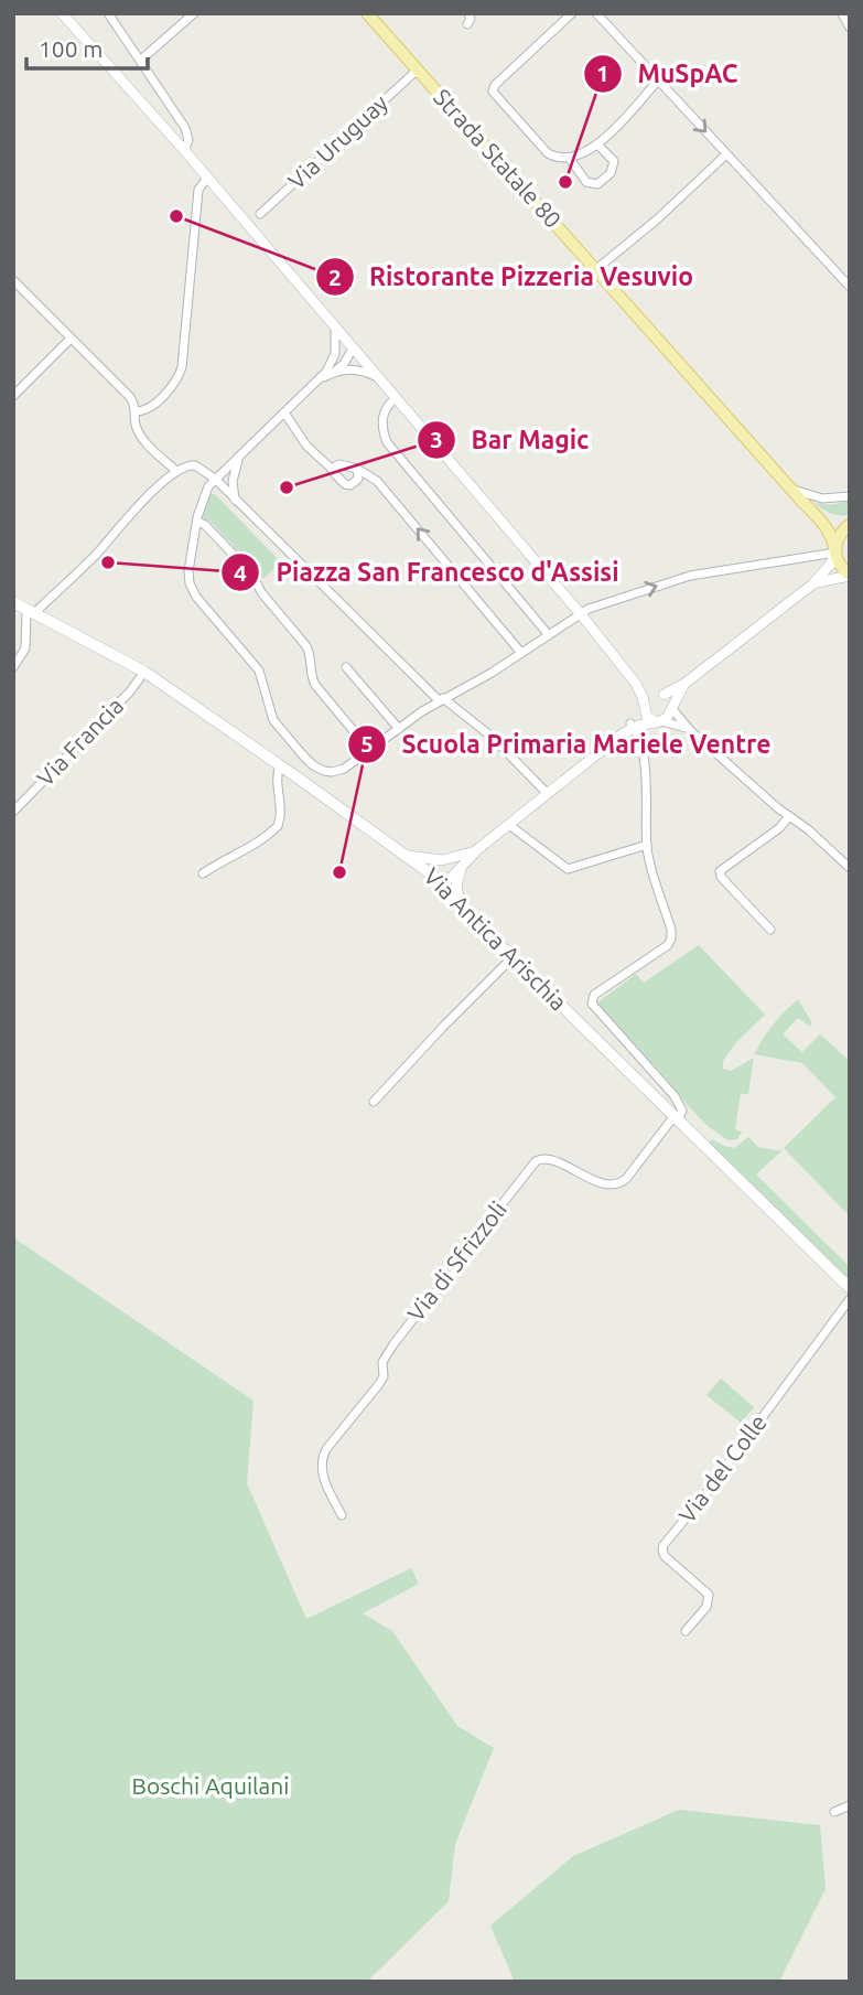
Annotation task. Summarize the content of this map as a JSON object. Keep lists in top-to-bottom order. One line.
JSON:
{"streets":{"main road":["Strada Statale 80","Via Antica Arischia"],"street":["Via Uruguay","Via Francia","Via di Sfrizzoli","Via del Colle"]},"crossings":[["Via Uruguay","Strada Statale 80"],["Via Francia","Via Antica Arischia"],["Via Antica Arischia","Via di Sfrizzoli"]],"parks":["Boschi Aquilani"],"places":["MuSpAC","Ristorante Pizzeria Vesuvio","Bar Magic","Piazza San Francesco d'Assisi","Scuola Primaria Mariele Ventre"],"scale_bar":"100 m"}
